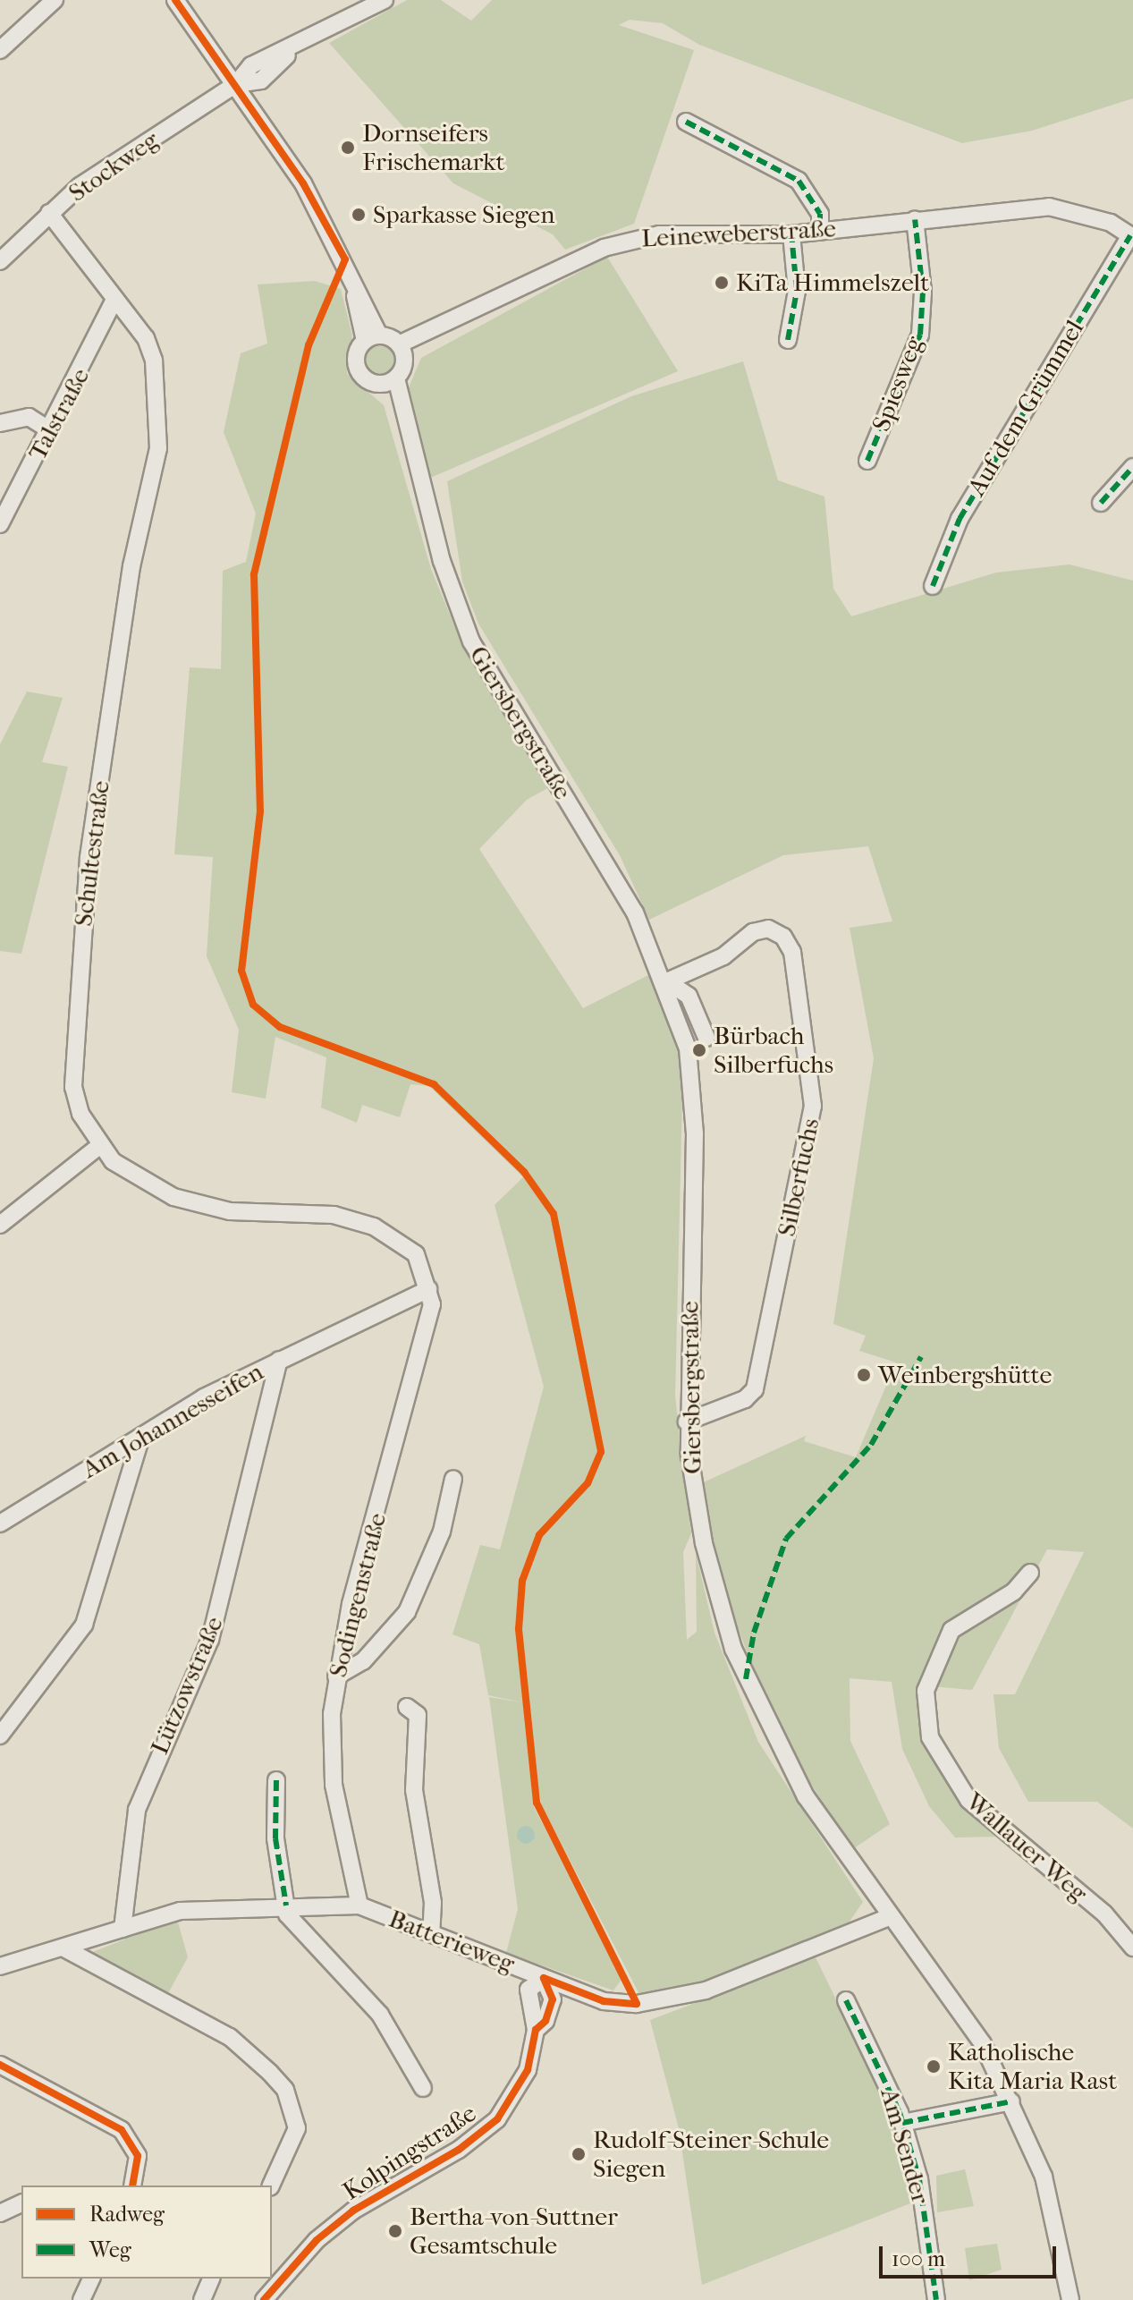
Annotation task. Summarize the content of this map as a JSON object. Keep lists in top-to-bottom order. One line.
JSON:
{"streets":{"street":["Stockweg","Leineweberstraße","Spiesweg","Auf dem Grümmel","Talstraße","Giersbergstraße","Schultestraße","Silberfuchs","Am Johannesseifen","Sodingenstraße","Lützowstraße","Wallauer Weg","Batterieweg","Am Sender","Kolpingstraße"]},"crossings":[["Stockweg","Schultestraße"],["Leineweberstraße","Spiesweg"],["Leineweberstraße","Auf dem Grümmel"],["Talstraße","Schultestraße"],["Giersbergstraße","Silberfuchs"],["Giersbergstraße","Batterieweg"],["Schultestraße","Am Johannesseifen"],["Schultestraße","Sodingenstraße"],["Am Johannesseifen","Sodingenstraße"],["Am Johannesseifen","Lützowstraße"],["Sodingenstraße","Batterieweg"],["Lützowstraße","Batterieweg"],["Batterieweg","Kolpingstraße"]],"places":["Dornseifers Frischemarkt","Sparkasse Siegen","KiTa Himmelszelt","Bürbach Silberfuchs","Weinbergshütte","Katholische Kita Maria Rast","Rudolf-Steiner-Schule Siegen","Bertha-von-Suttner Gesamtschule"],"legend":["Radweg","Weg"],"scale_bar":"100 m"}
